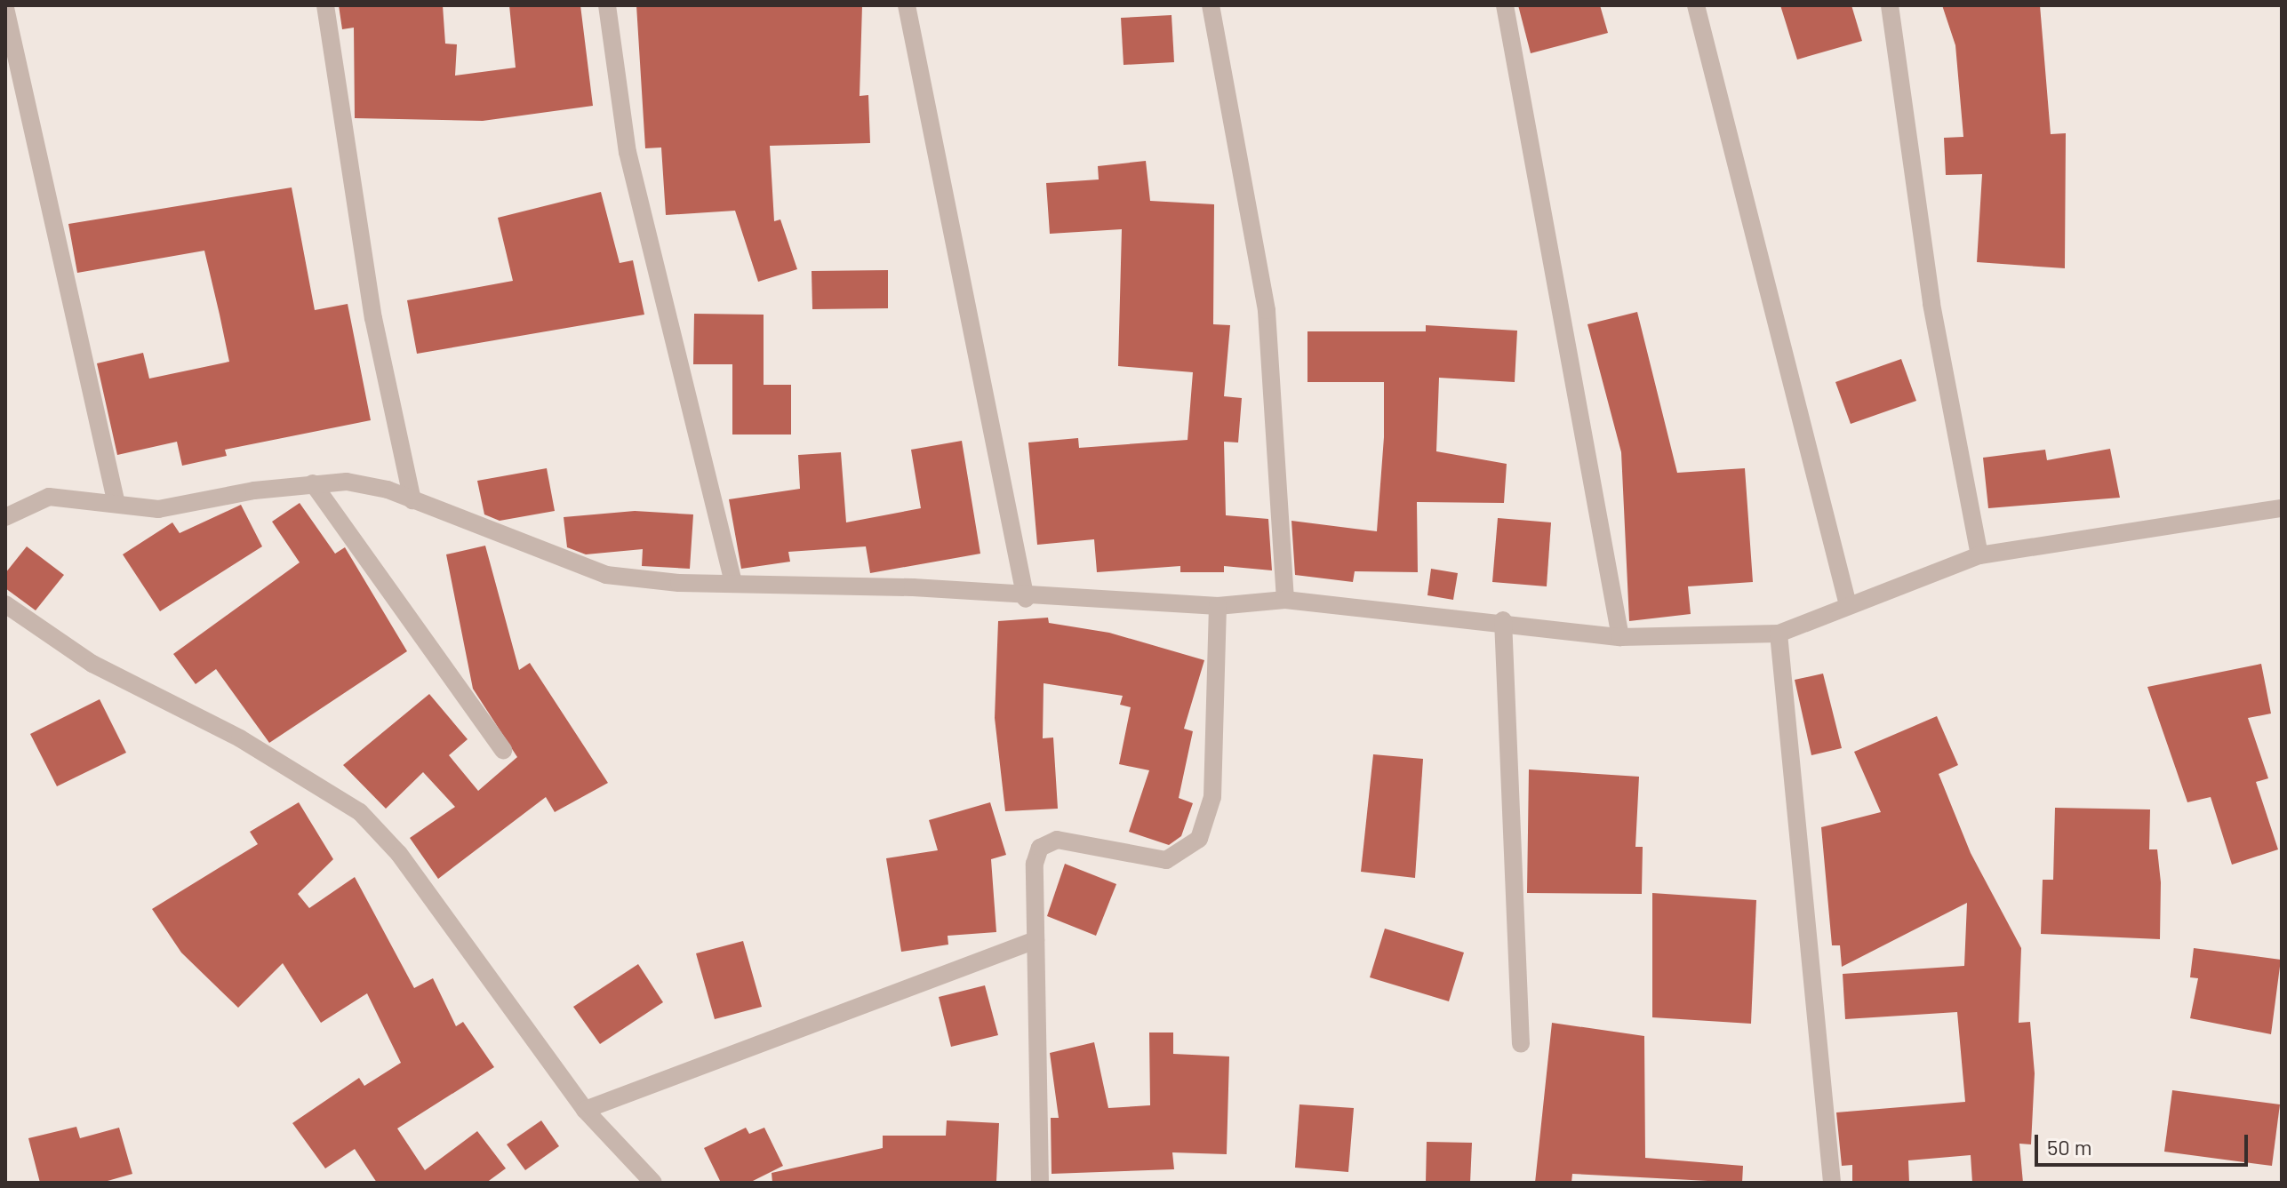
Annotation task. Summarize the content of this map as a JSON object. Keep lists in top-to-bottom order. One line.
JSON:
{"scale_bar":"50 m"}
